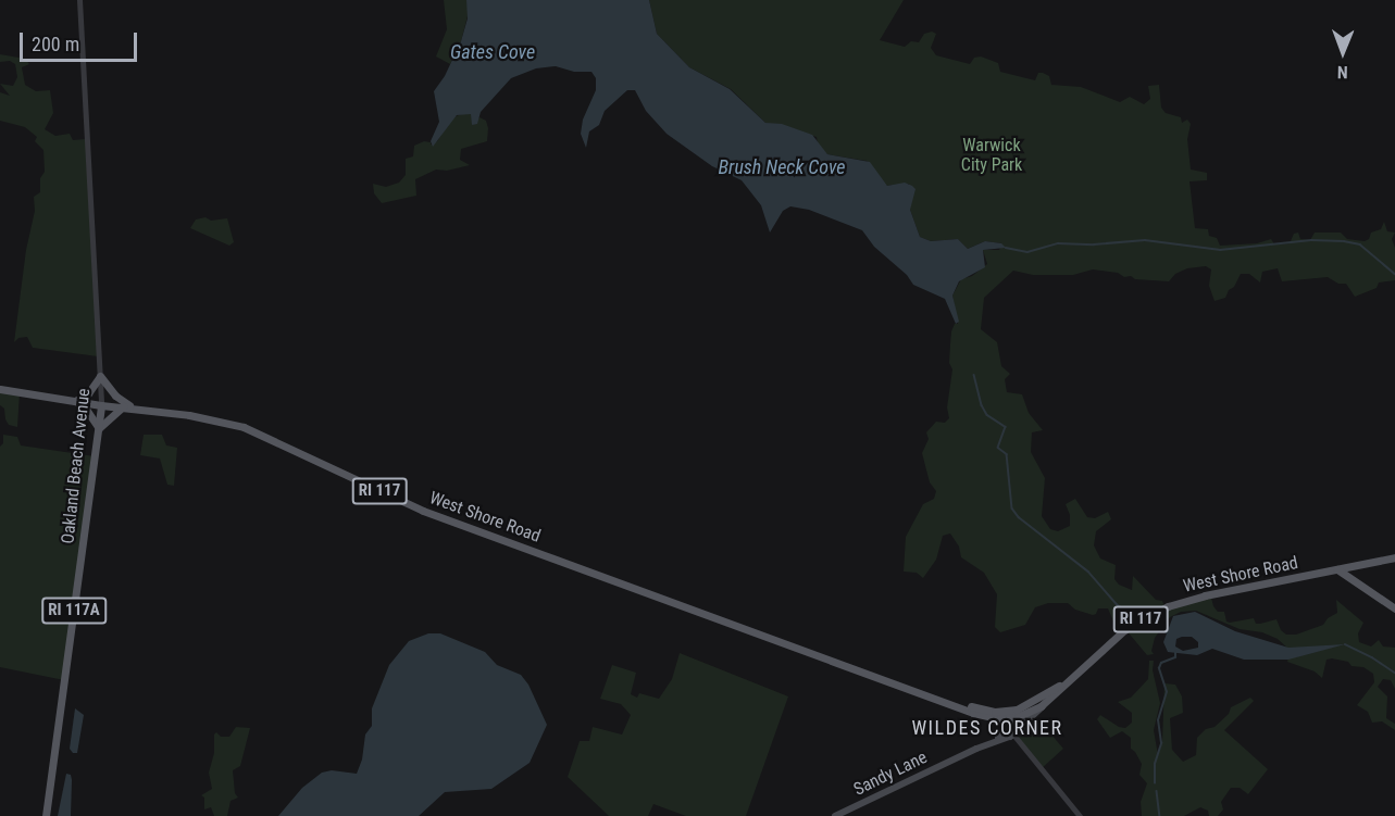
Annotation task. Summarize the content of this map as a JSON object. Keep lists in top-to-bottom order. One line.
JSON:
{"streets":{"main road":["Oakland Beach Avenue","RI 117","West Shore Road","RI 117A","Sandy Lane"]},"crossings":[["Oakland Beach Avenue","West Shore Road"],["West Shore Road","Sandy Lane"]],"districts":["WILDES CORNER"],"water":["Gates Cove","Brush Neck Cove"],"parks":["Warwick City Park"],"scale_bar":"200 m","north":"bottom"}
